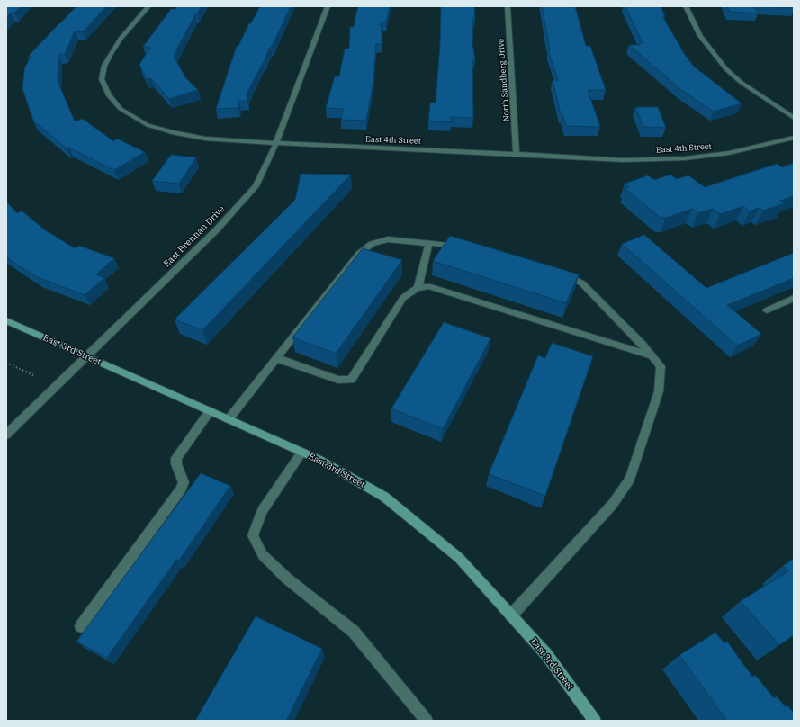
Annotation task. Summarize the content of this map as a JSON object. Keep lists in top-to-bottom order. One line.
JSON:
{"streets":{"street":["North Sandberg Drive","East 4th Street","East Brennan Drive","East 3rd Street"]},"crossings":[["North Sandberg Drive","East 4th Street"],["East 4th Street","East Brennan Drive"],["East Brennan Drive","East 3rd Street"]]}
